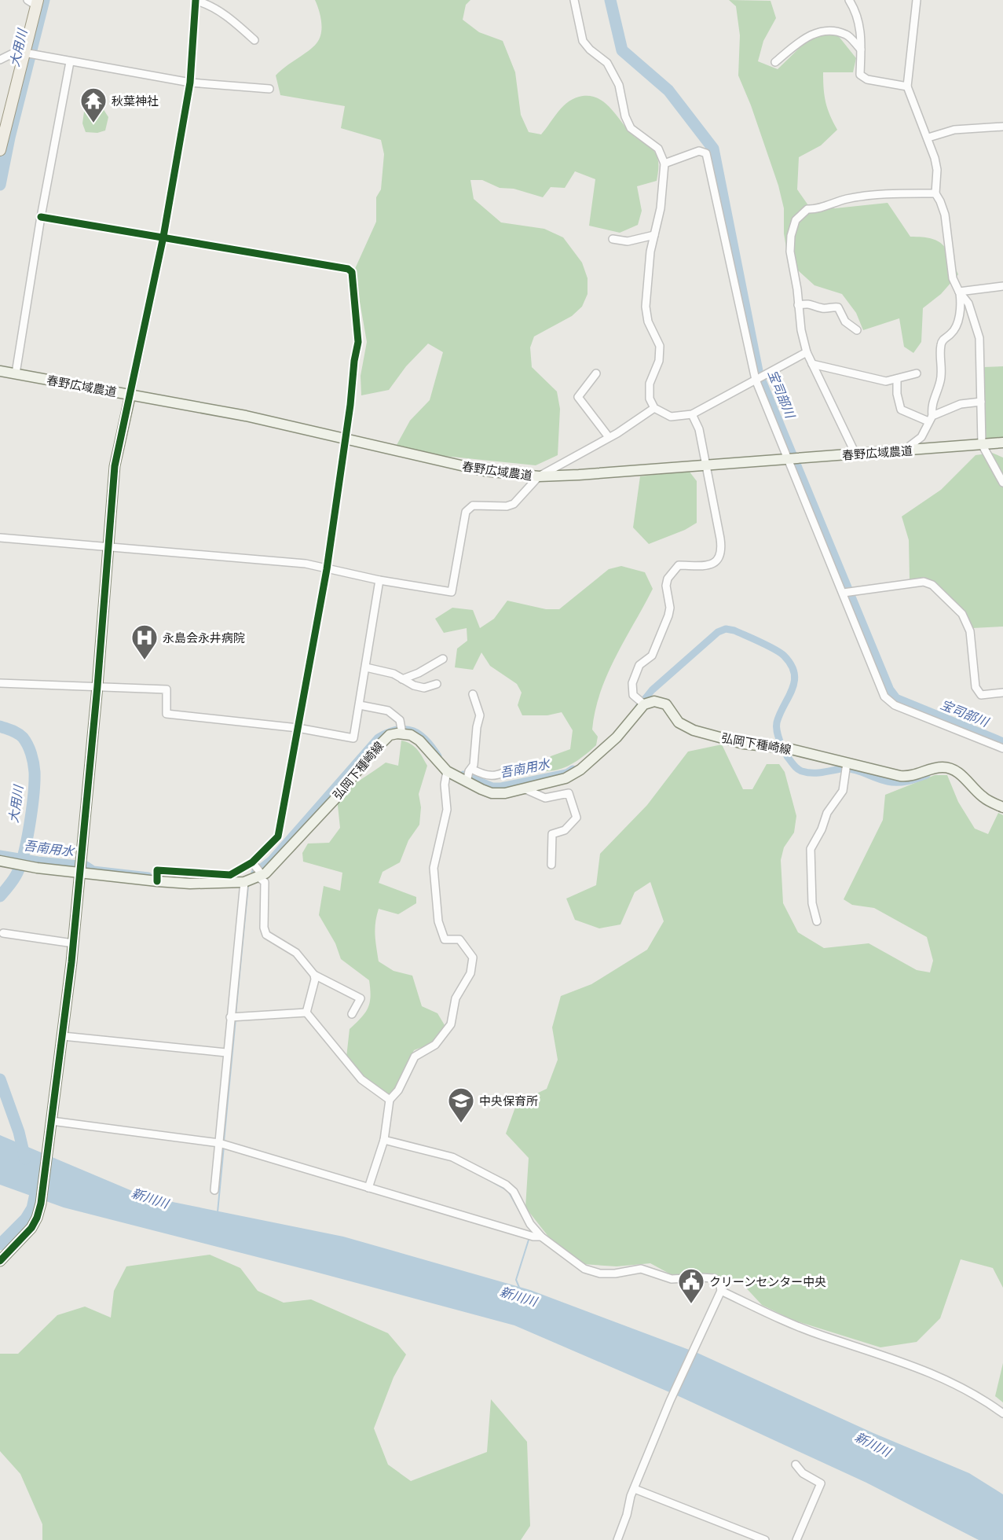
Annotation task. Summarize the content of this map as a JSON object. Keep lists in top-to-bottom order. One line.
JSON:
{"streets":{"street":["春野広域農道","弘岡下種崎線"]},"water":["大用川","宝司部川","吾南用水","新川川"],"places":{"temple":["秋葉神社"],"hospital":["永島会永井病院"],"school or university":["中央保育所"],"public building":["クリーンセンター中央"]}}
